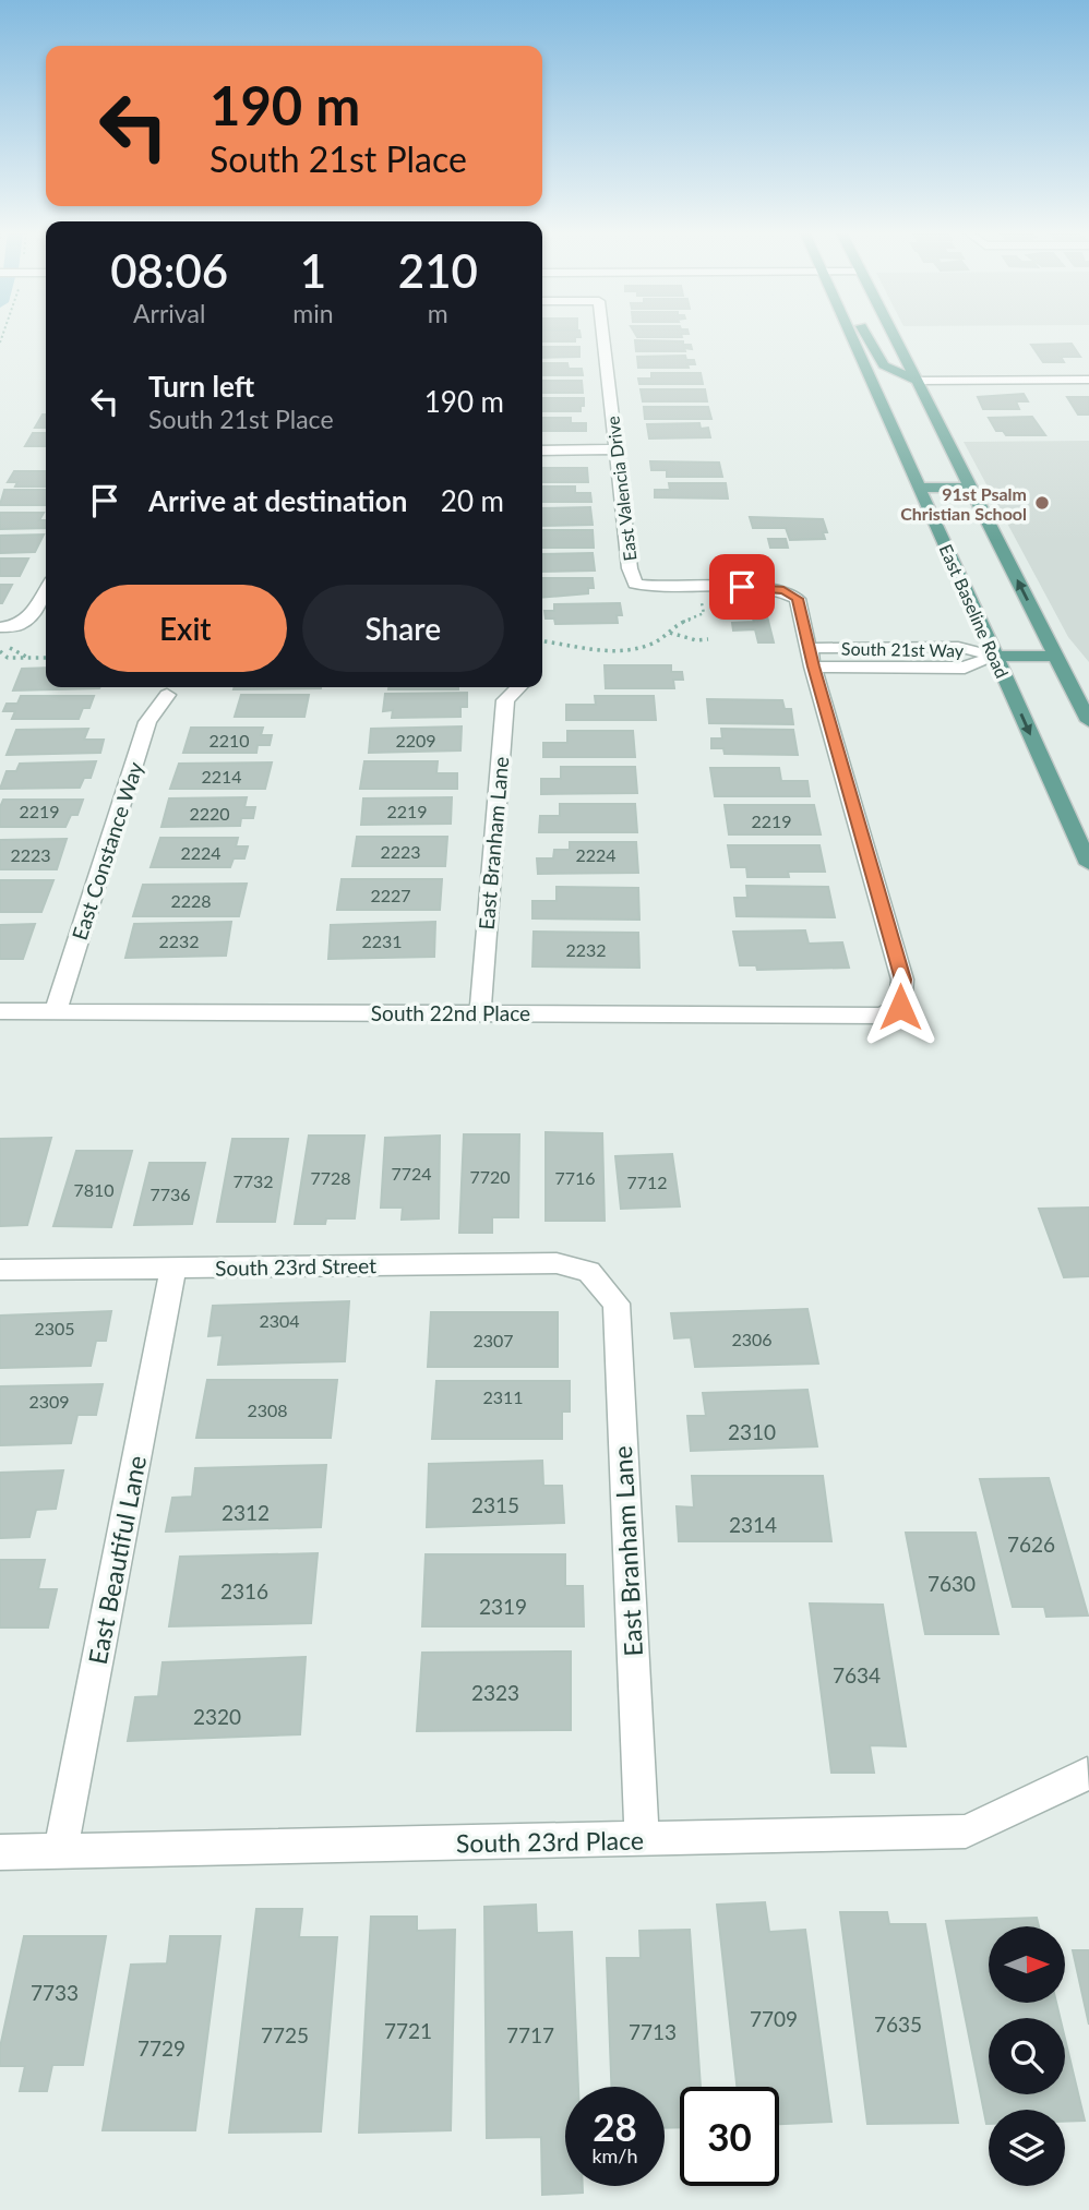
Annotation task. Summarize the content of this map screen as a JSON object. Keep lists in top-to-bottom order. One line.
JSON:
{"streets":{"main road":["East Baseline Road"],"street":["East Valencia Drive","South 21st Way","East Branham Lane","East Constance Way","South 22nd Place","South 23rd Street","East Beautiful Lane","South 23rd Place"]},"crossings":[["East Baseline Road","South 21st Way"],["South 21st Way","South 22nd Place"],["East Branham Lane","South 22nd Place"],["East Branham Lane","South 23rd Street"],["East Branham Lane","South 23rd Place"],["East Constance Way","South 22nd Place"],["South 23rd Street","East Beautiful Lane"],["East Beautiful Lane","South 23rd Place"]],"places":["91st Psalm Christian School"],"house_numbers":["2210","2209","2214","2219","2219","2220","2219","2223","2224","2223","2224","2227","2228","2232","2231","2232","7724","7720","7728","7716","7732","7712","7810","7736","2304","2305","2306","2307","2311","2309","2308","2310","2315","2312","2314","7626","7630","2316","2319","7634","2323","2320","7733","7709","7635","7721","7713","7725","7717","7729"],"north":"right","page":{"turn":["190 m","South 21st Place"],"eta":["08:06","Arrival","1","min","210","m"],"list":[{"name":"Turn left","note":"South 21st Place","value":"190 m"},{"name":"Arrive at destination","value":"20 m"}],"buttons":["Exit","Share"],"speed":"28 km/h","limit":"30"}}
